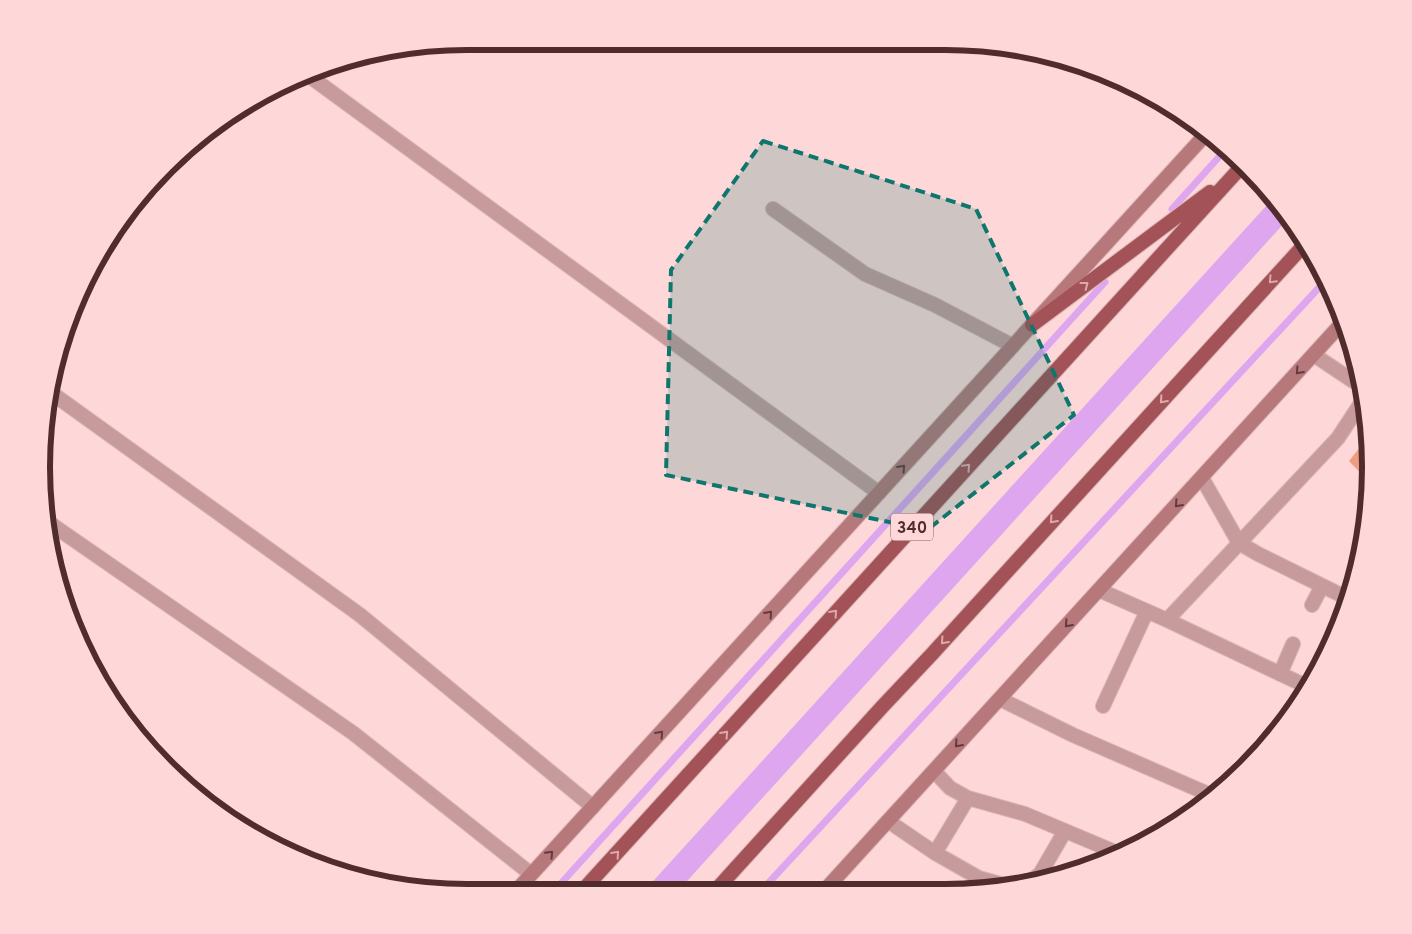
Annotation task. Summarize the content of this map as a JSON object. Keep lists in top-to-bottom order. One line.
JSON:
{"streets":{"highway":["340"]}}
